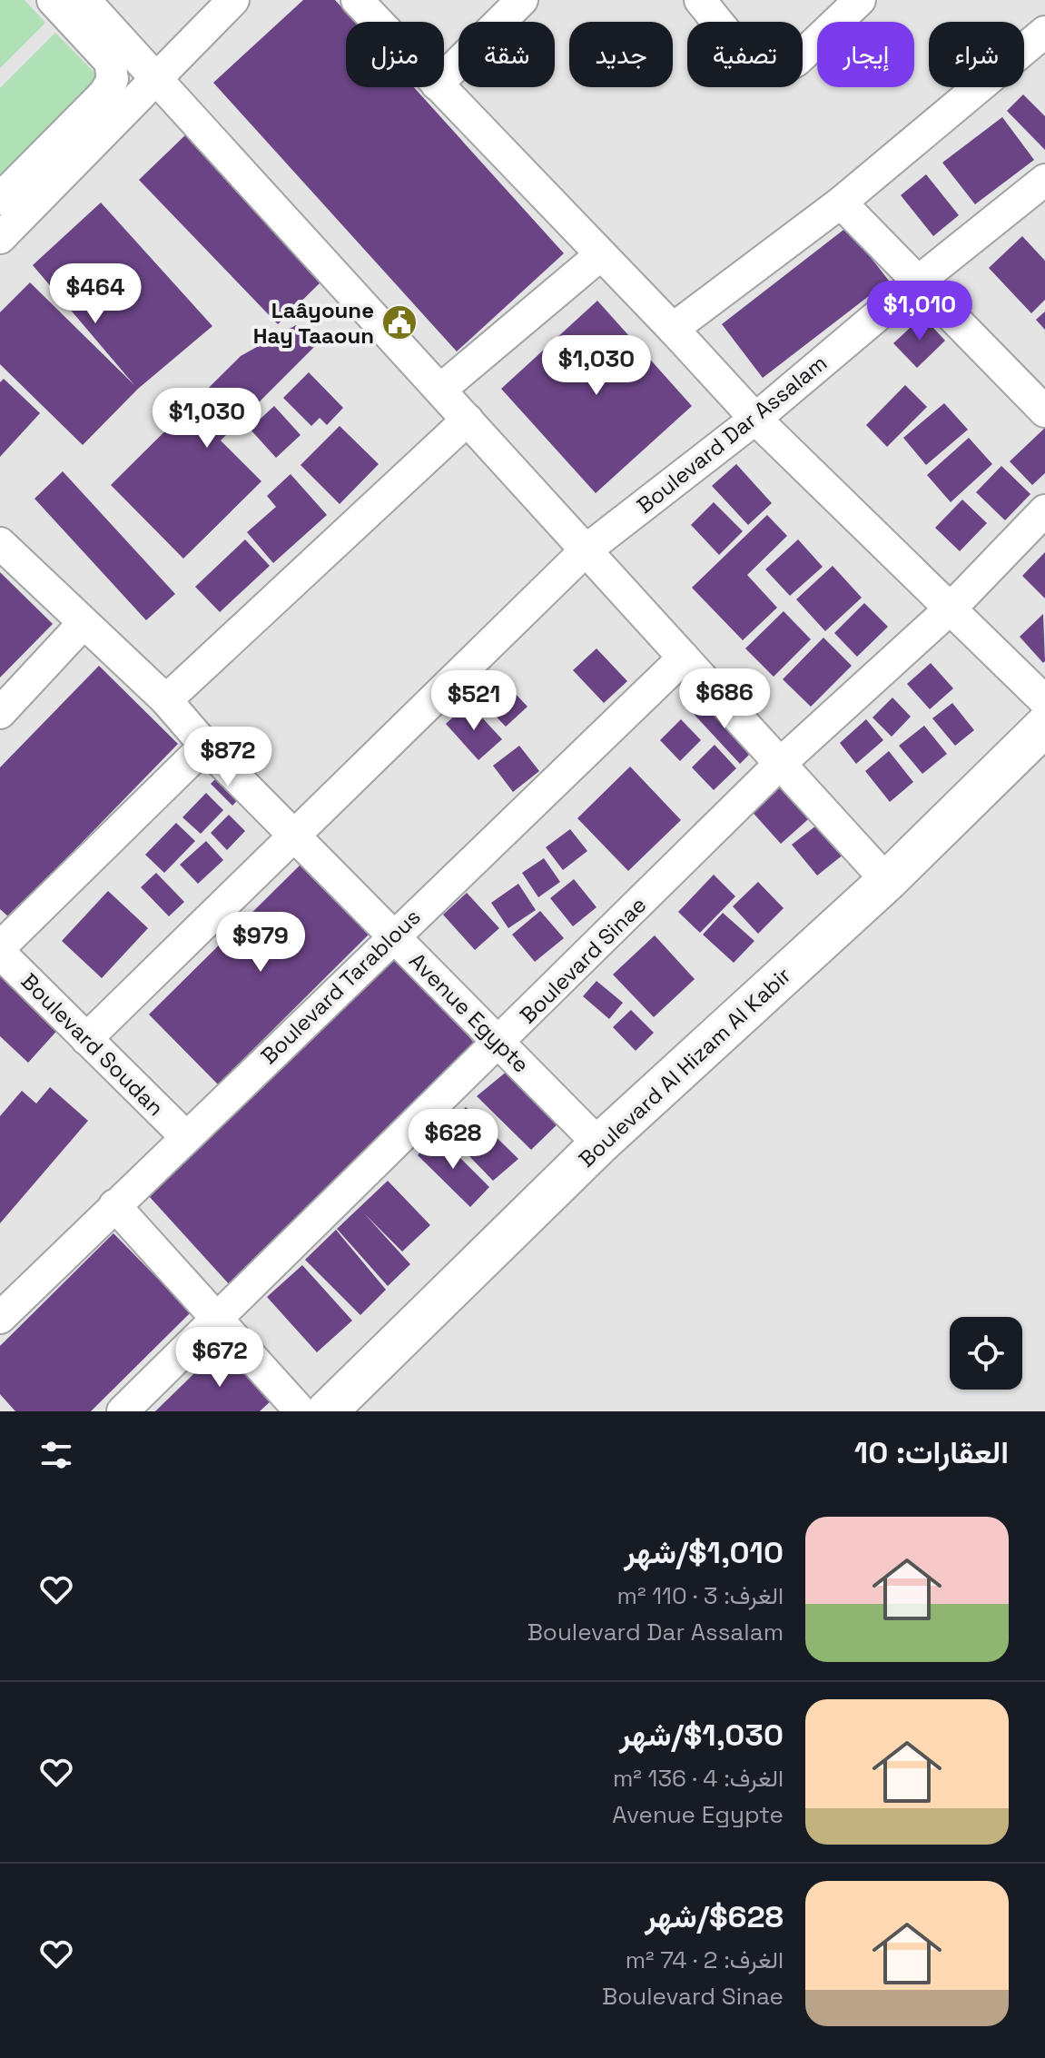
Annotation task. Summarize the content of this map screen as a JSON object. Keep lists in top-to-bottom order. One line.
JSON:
{"streets":{"main road":["Boulevard Al Hizam Al Kabir"],"street":["Boulevard Dar Assalam","Boulevard Sinae","Boulevard Tarablous","Avenue Egypte","Boulevard Soudan"]},"crossings":[["Boulevard Dar Assalam","Avenue Egypte"],["Boulevard Dar Assalam","Boulevard Soudan"],["Boulevard Sinae","Avenue Egypte"],["Boulevard Tarablous","Avenue Egypte"],["Boulevard Tarablous","Boulevard Soudan"],["Avenue Egypte","Boulevard Al Hizam Al Kabir"]],"places":{"public building":["Laâyoune Hay Taaoun"]},"page":{"chip":["شراء","إيجار","تصفية","جديد","شقة","منزل"],"price":["$464","$1,010","$1,030","$1,030","$686","$521","$872","$979","$628","$672"],"heading":"العقارات: 10","list":[{"name":"$1,010/شهر","note":"الغرف: 3 · 110 m² · Boulevard Dar Assalam"},{"name":"$1,030/شهر","note":"الغرف: 4 · 136 m² · Avenue Egypte"},{"name":"$628/شهر","note":"الغرف: 2 · 74 m² · Boulevard Sinae"}]}}
